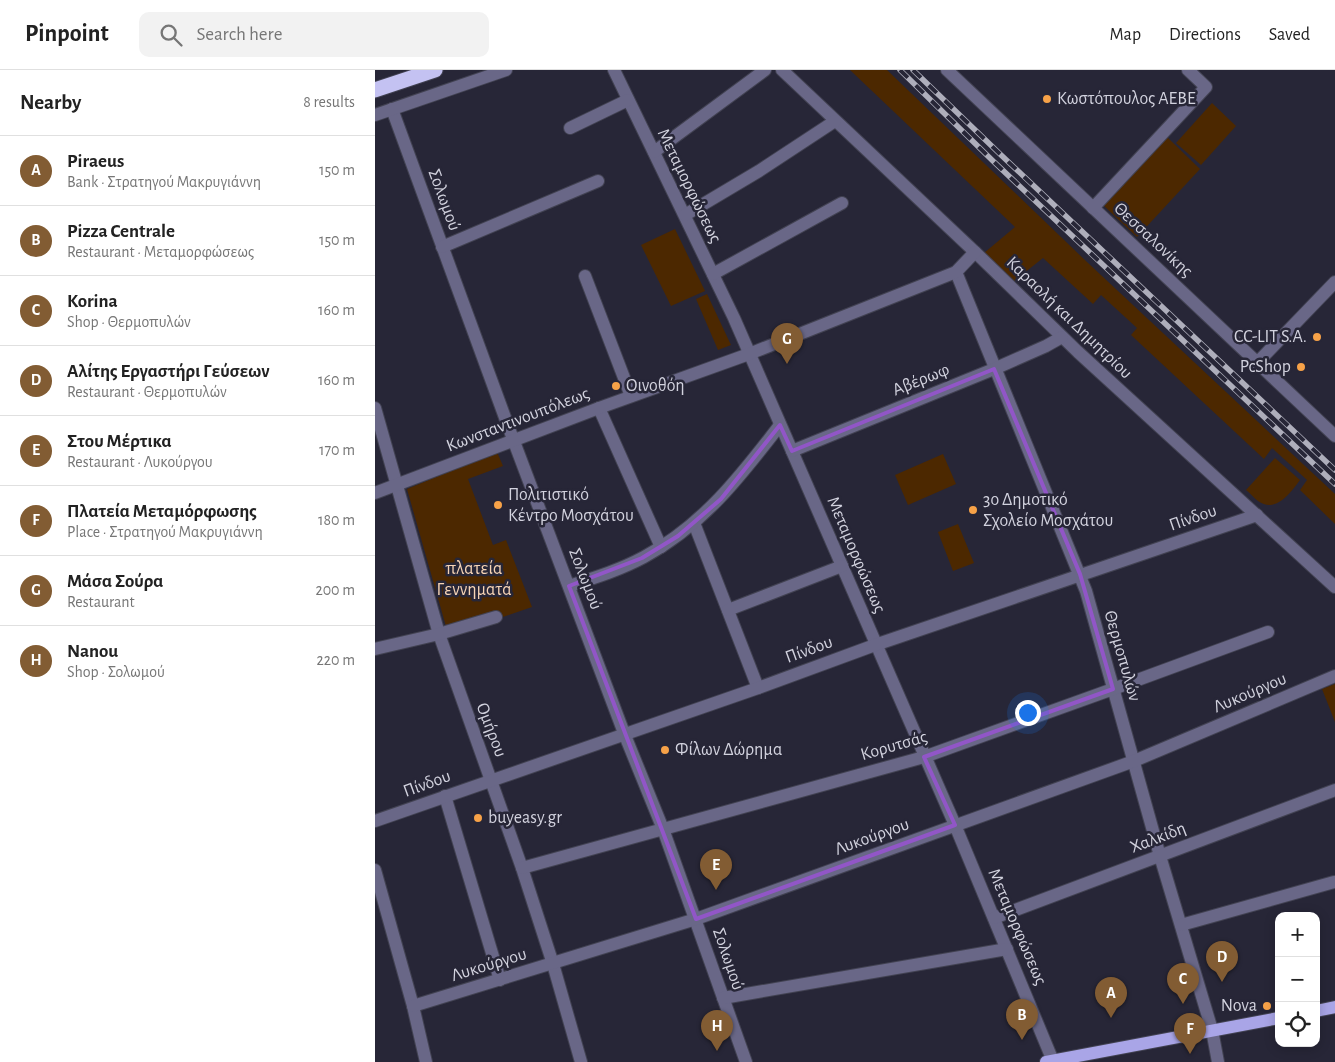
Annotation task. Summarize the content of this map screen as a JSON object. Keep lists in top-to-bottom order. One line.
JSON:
{"streets":{"street":["Μεταμορφώσεως","Σολωμού","Θεσσαλονίκης","Καραολή και Δημητρίου","Αβέρωφ","Κωνσταντινουπόλεως","Πίνδου","Θερμοπυλών","Λυκούργου","Ομήρου","Κορυτσάς","Χαλκίδη"]},"crossings":[["Μεταμορφώσεως","Αβέρωφ"],["Μεταμορφώσεως","Κωνσταντινουπόλεως"],["Μεταμορφώσεως","Πίνδου"],["Μεταμορφώσεως","Λυκούργου"],["Μεταμορφώσεως","Κορυτσάς"],["Μεταμορφώσεως","Χαλκίδη"],["Σολωμού","Κωνσταντινουπόλεως"],["Σολωμού","Πίνδου"],["Σολωμού","Λυκούργου"],["Σολωμού","Κορυτσάς"],["Καραολή και Δημητρίου","Αβέρωφ"],["Καραολή και Δημητρίου","Κωνσταντινουπόλεως"],["Καραολή και Δημητρίου","Πίνδου"],["Αβέρωφ","Θερμοπυλών"],["Κωνσταντινουπόλεως","Θερμοπυλών"],["Κωνσταντινουπόλεως","Ομήρου"],["Πίνδου","Θερμοπυλών"],["Πίνδου","Ομήρου"],["Θερμοπυλών","Λυκούργου"],["Θερμοπυλών","Κορυτσάς"],["Θερμοπυλών","Χαλκίδη"],["Λυκούργου","Ομήρου"],["Ομήρου","Κορυτσάς"]],"parks":["πλατεία Γεννηματά"],"places":["Κωστόπουλος ΑΕΒΕ","CC-LIT S.A.","PcShop","Οινοθόη","Πολιτιστικό Κέντρο Μοσχάτου","3ο Δημοτικό Σχολείο Μοσχάτου","Φίλων Δώρημα","buyeasy.gr","Nova"],"page":{"header":"Pinpoint","search":"Search here","nav":["Map","Directions","Saved"],"heading":["Nearby","8 results"],"list":[{"mark":"A","name":"Piraeus","note":"Bank · Στρατηγού Μακρυγιάννη","value":"150 m"},{"mark":"B","name":"Pizza Centrale","note":"Restaurant · Μεταμορφώσεως","value":"150 m"},{"mark":"C","name":"Korina","note":"Shop · Θερμοπυλών","value":"160 m"},{"mark":"D","name":"Αλίτης Εργαστήρι Γεύσεων","note":"Restaurant · Θερμοπυλών","value":"160 m"},{"mark":"E","name":"Στου Μέρτικα","note":"Restaurant · Λυκούργου","value":"170 m"},{"mark":"F","name":"Πλατεία Μεταμόρφωσης","note":"Place · Στρατηγού Μακρυγιάννη","value":"180 m"},{"mark":"G","name":"Μάσα Σούρα","note":"Restaurant","value":"200 m"},{"mark":"H","name":"Nanou","note":"Shop · Σολωμού","value":"220 m"}],"pins":["G","E","D","C","A","B","H","F"],"map_buttons":["+","−"]}}
